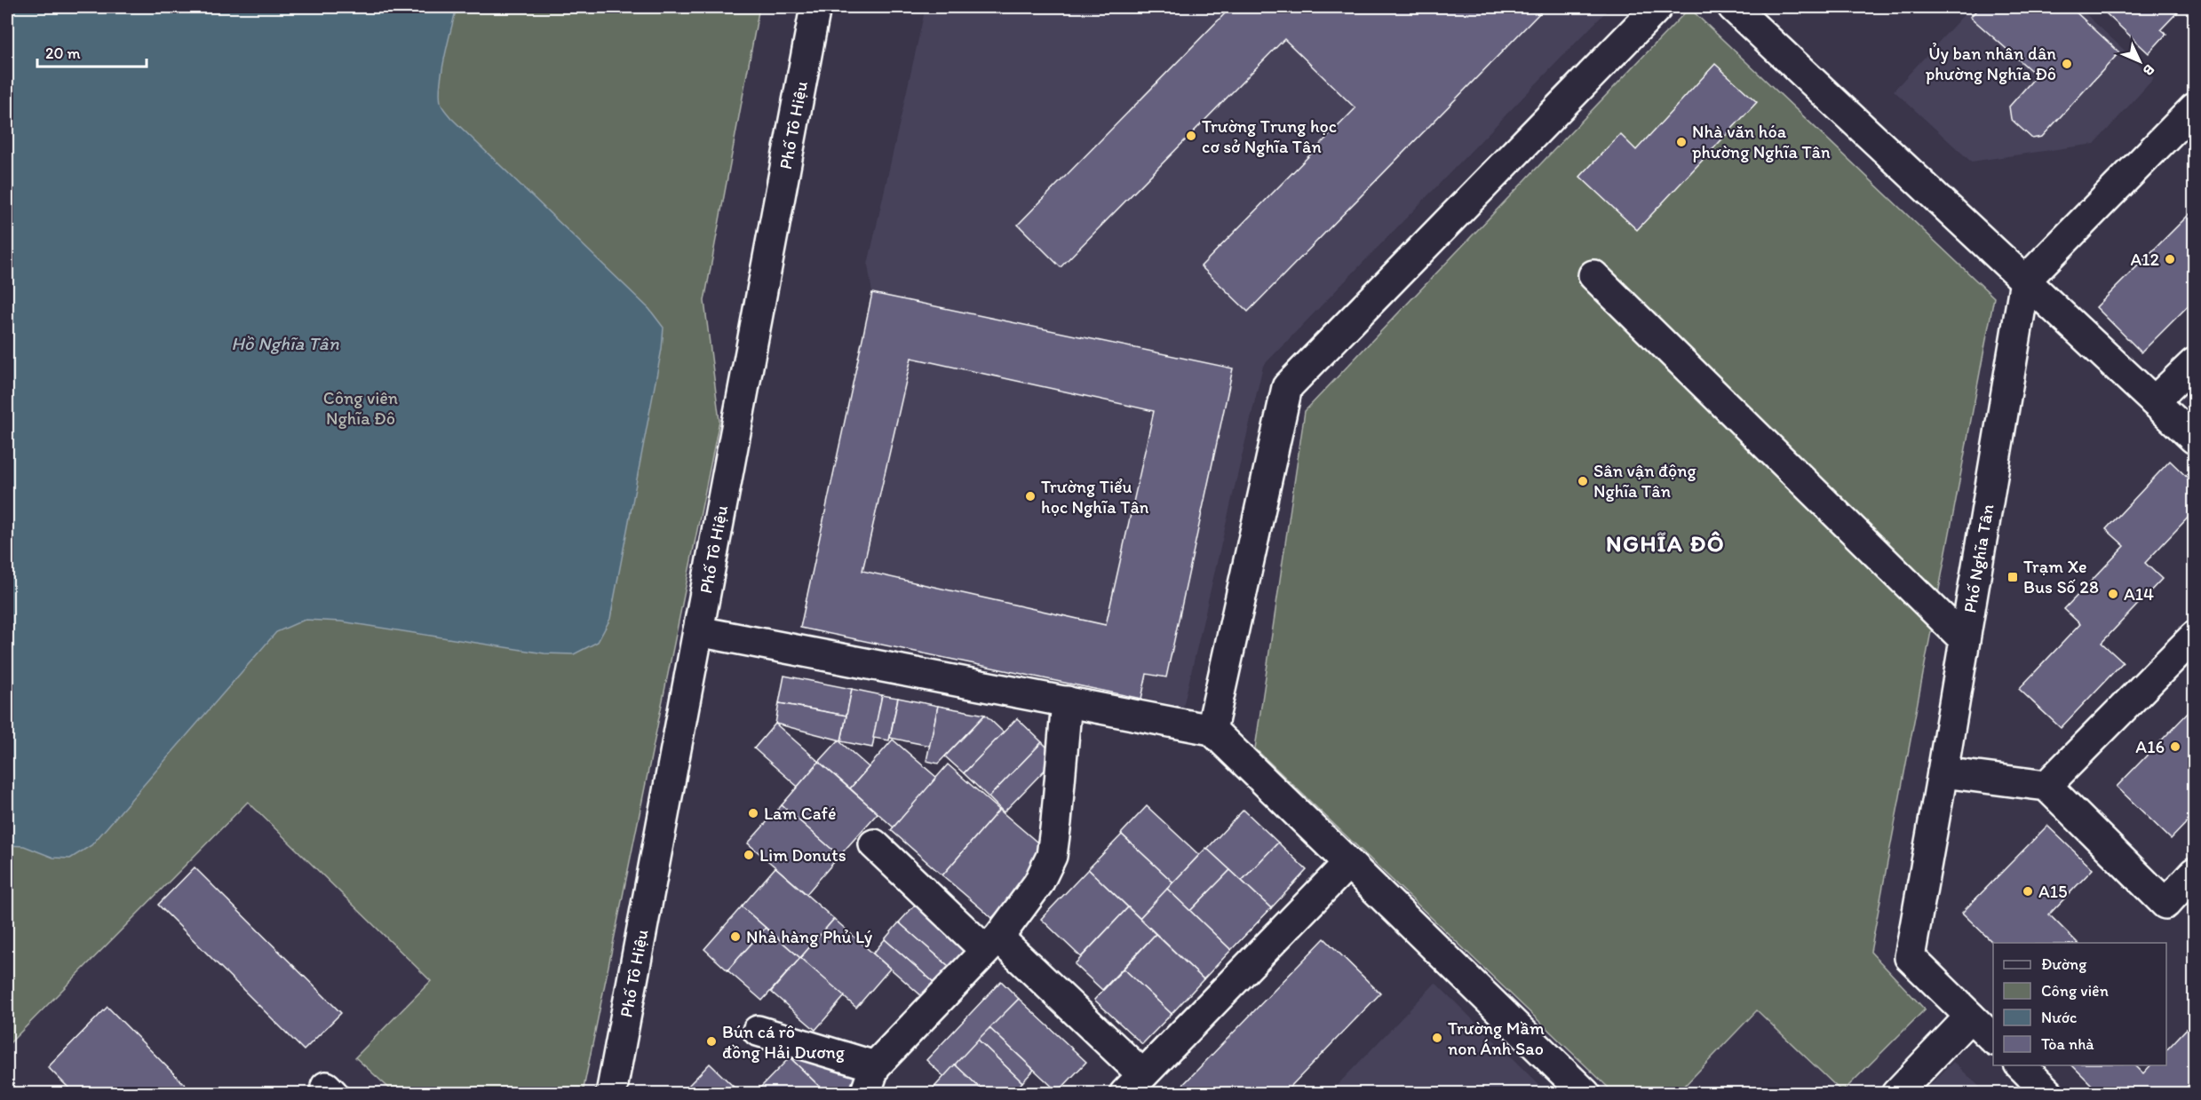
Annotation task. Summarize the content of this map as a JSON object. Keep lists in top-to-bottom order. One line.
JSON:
{"streets":{"street":["Phố Tô Hiệu","Phố Nghĩa Tân"]},"districts":["NGHĨA ĐÔ"],"water":["Hồ Nghĩa Tân"],"parks":["Công viên Nghĩa Đô"],"places":{"other":["Ủy ban nhân dân phường Nghĩa Đô","Trường Trung học cơ sở Nghĩa Tân","Nhà văn hóa phường Nghĩa Tân","A12","Sân vận động Nghĩa Tân","Trường Tiểu học Nghĩa Tân","A14","A16","Lam Café","Lim Donuts","A15","Nhà hàng Phủ Lý","Trường Mầm non Ánh Sao","Bún cá rô đồng Hải Dương"],"transit":["Trạm Xe Bus Số 28"]},"legend":["Đường","Công viên","Nước","Tòa nhà"],"scale_bar":"20 m","north":"bottom right"}
